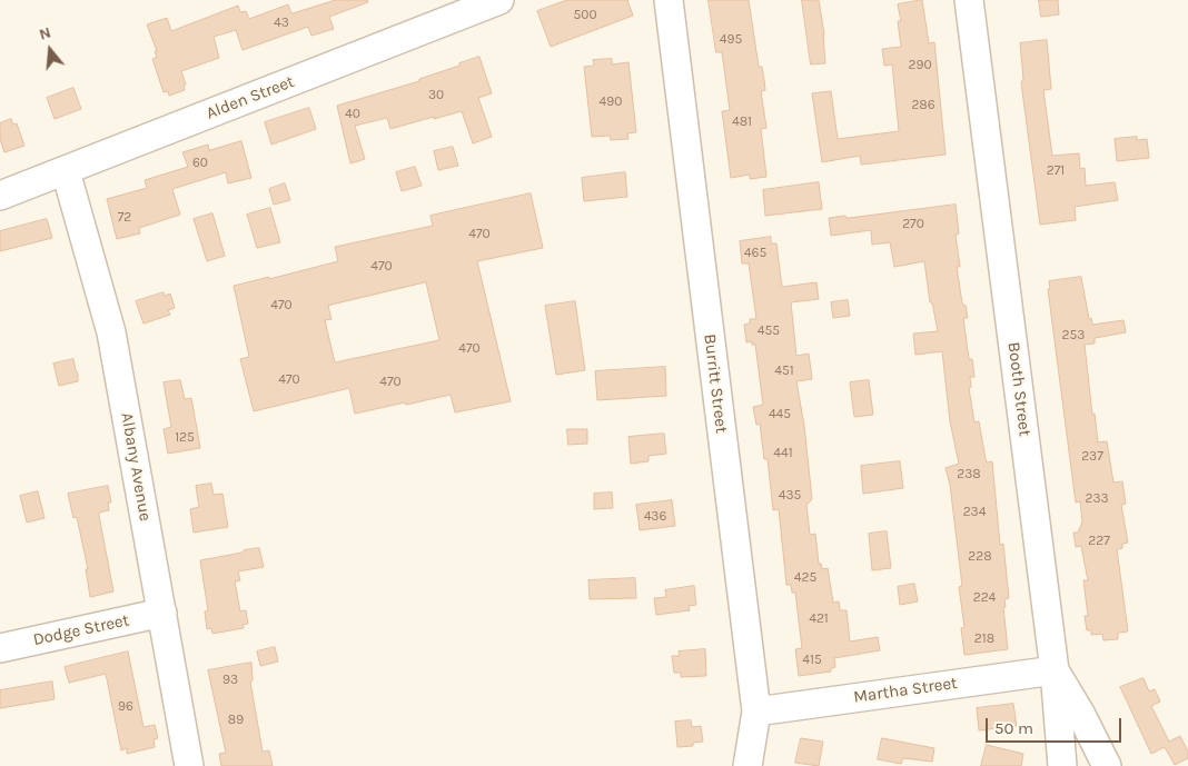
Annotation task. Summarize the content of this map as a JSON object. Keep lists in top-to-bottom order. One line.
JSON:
{"streets":{"street":["Alden Street","Burritt Street","Booth Street","Albany Avenue","Dodge Street","Martha Street"]},"crossings":[["Alden Street","Albany Avenue"],["Burritt Street","Martha Street"],["Booth Street","Martha Street"],["Albany Avenue","Dodge Street"]],"house_numbers":["500","43","495","290","30","490","286","40","481","60","271","72","270","470","465","470","470","455","253","470","451","470","470","445","125","441","237","238","435","233","234","436","227","228","425","224","421","218","415","93","96","89"],"scale_bar":"50 m","north":"top"}
